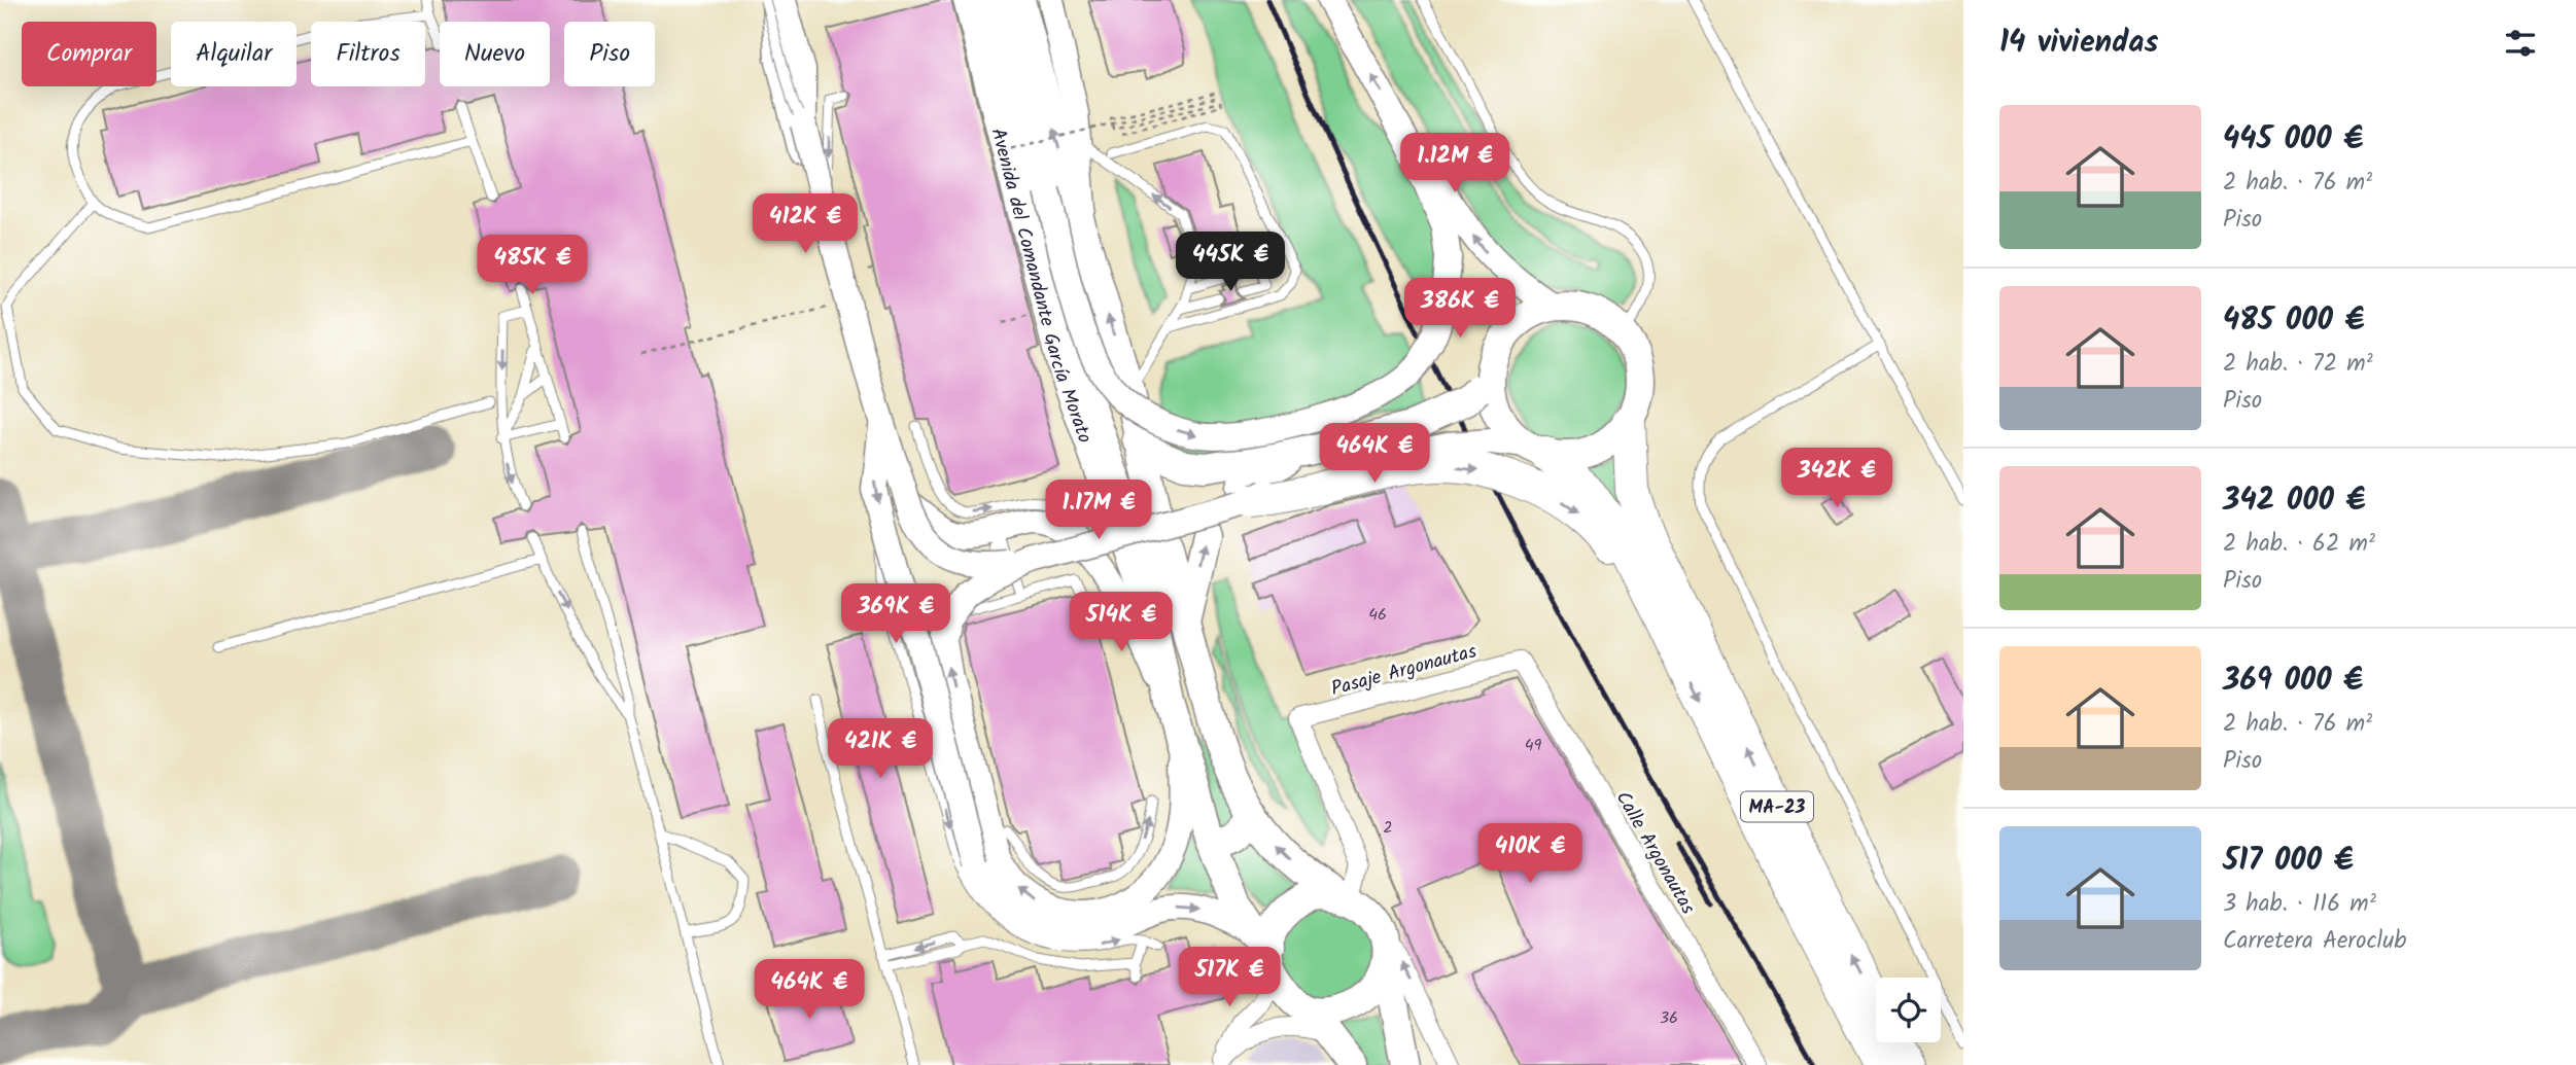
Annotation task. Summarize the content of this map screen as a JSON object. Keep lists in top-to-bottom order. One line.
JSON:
{"streets":{"highway":["MA-23"],"main road":["Avenida del Comandante García Morato"],"street":["Pasaje Argonautas","Calle Argonautas"]},"crossings":[["Avenida del Comandante García Morato","Pasaje Argonautas"],["Pasaje Argonautas","Calle Argonautas"]],"house_numbers":["46","49","2","36"],"page":{"heading":"14 viviendas","chip":["Comprar","Alquilar","Filtros","Nuevo","Piso"],"list":[{"name":"445 000 €","note":"2 hab. · 76 m² · Piso"},{"name":"485 000 €","note":"2 hab. · 72 m² · Piso"},{"name":"342 000 €","note":"2 hab. · 62 m² · Piso"},{"name":"369 000 €","note":"2 hab. · 76 m² · Piso"},{"name":"517 000 €","note":"3 hab. · 116 m² · Carretera Aeroclub"}],"price":["1.12M €","412K €","445K €","485K €","386K €","464K €","342K €","1.17M €","369K €","514K €","421K €","410K €","517K €","464K €"]}}
